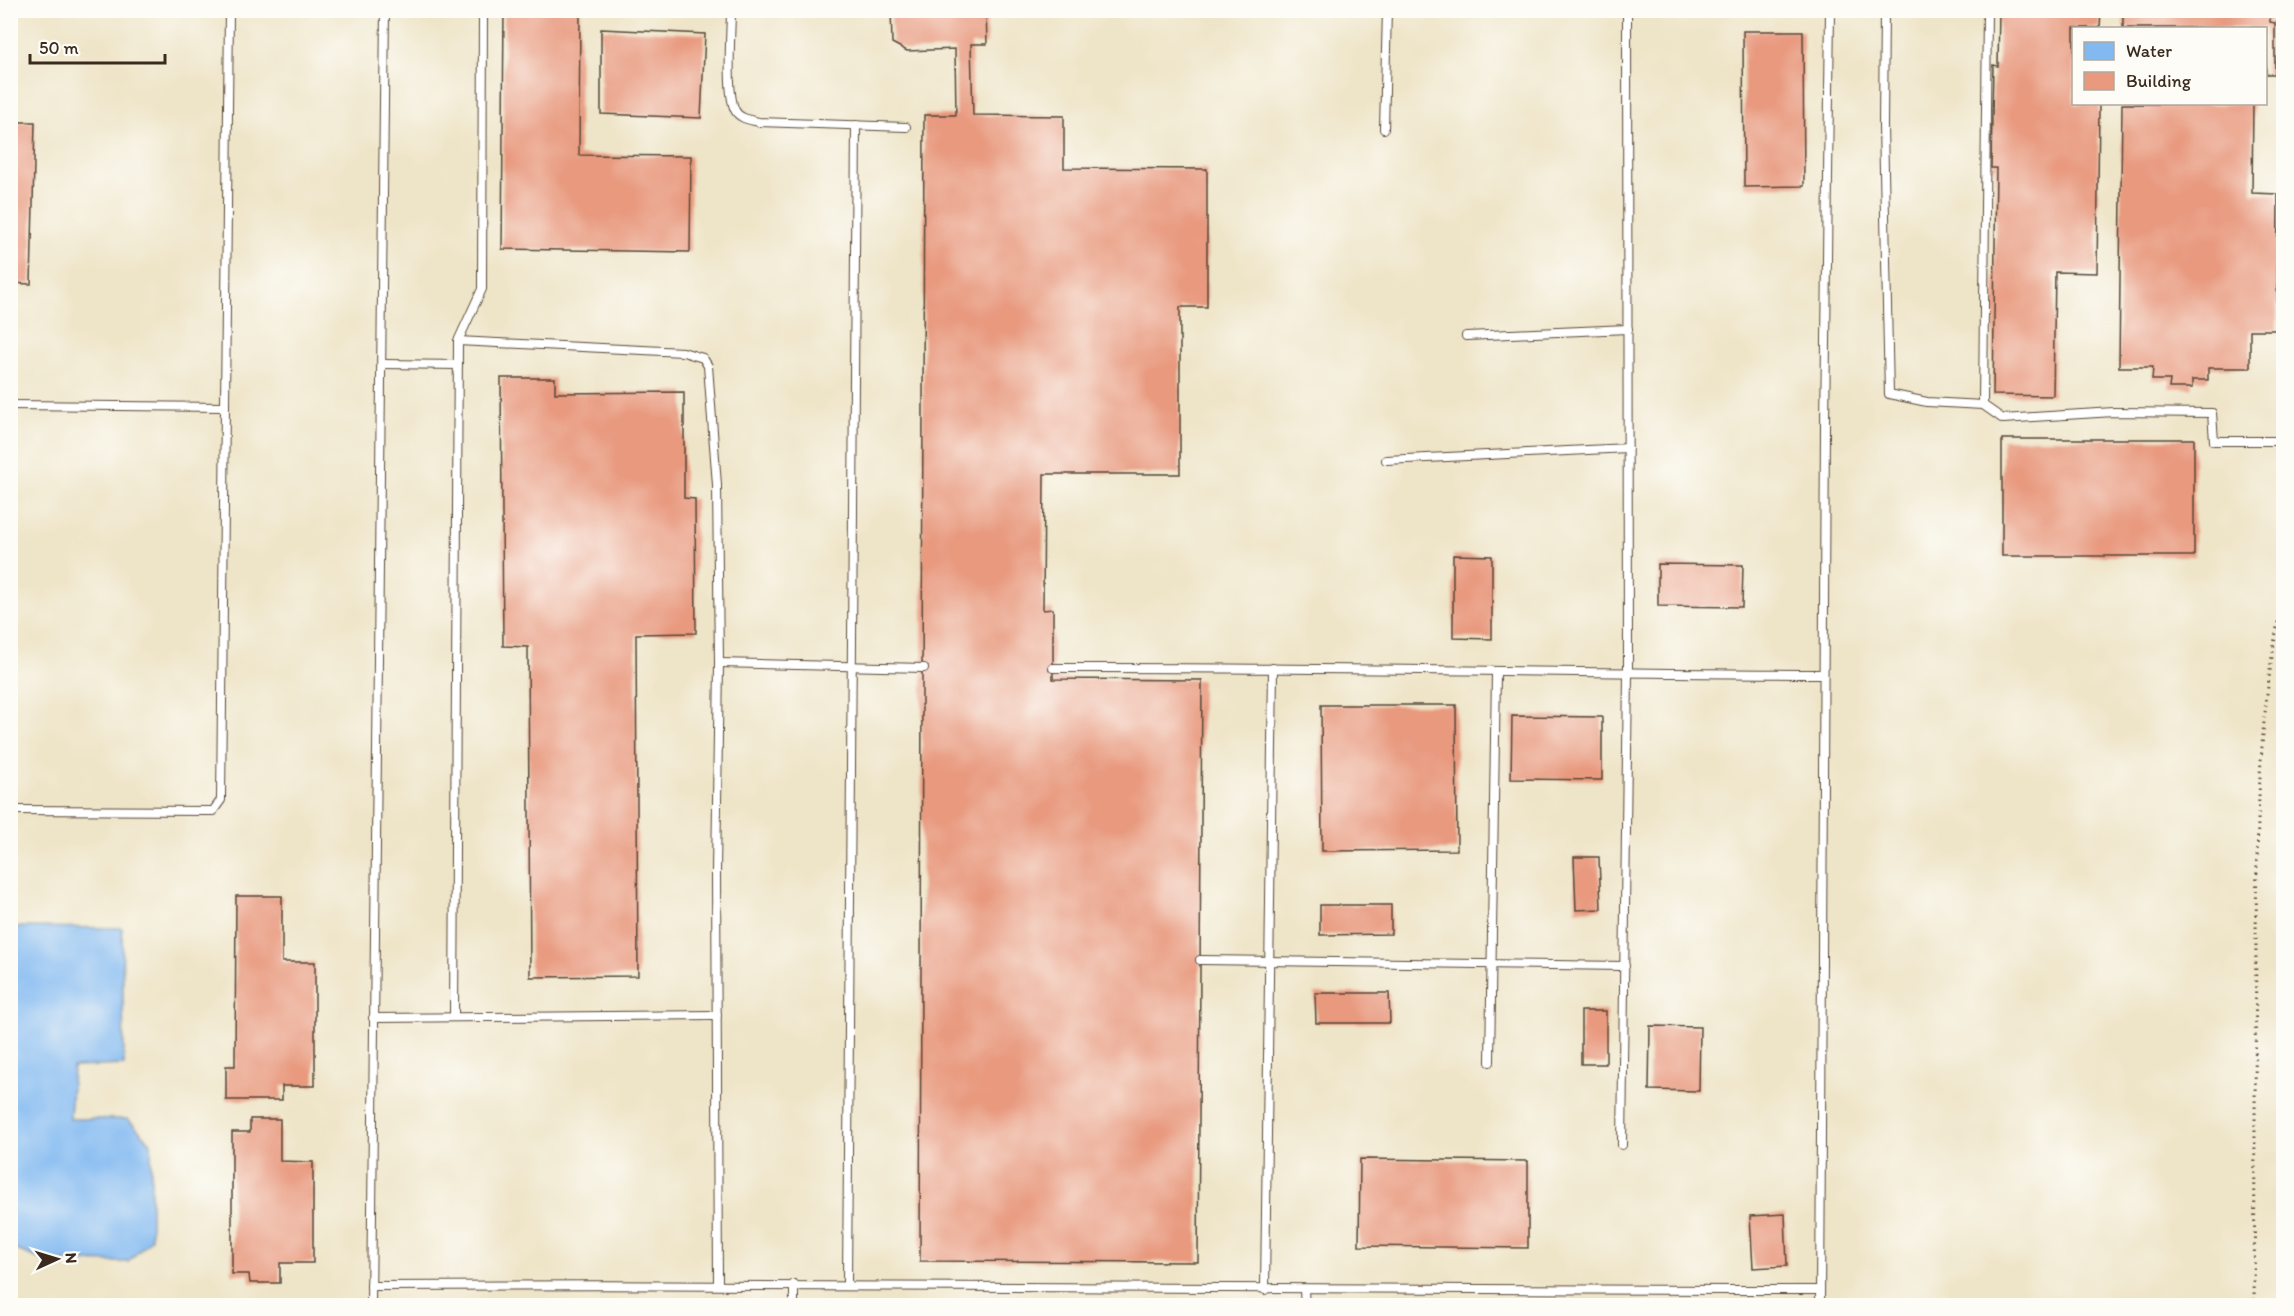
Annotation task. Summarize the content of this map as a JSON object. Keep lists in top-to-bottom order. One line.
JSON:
{"legend":["Water","Building"],"scale_bar":"50 m","north":"right"}
